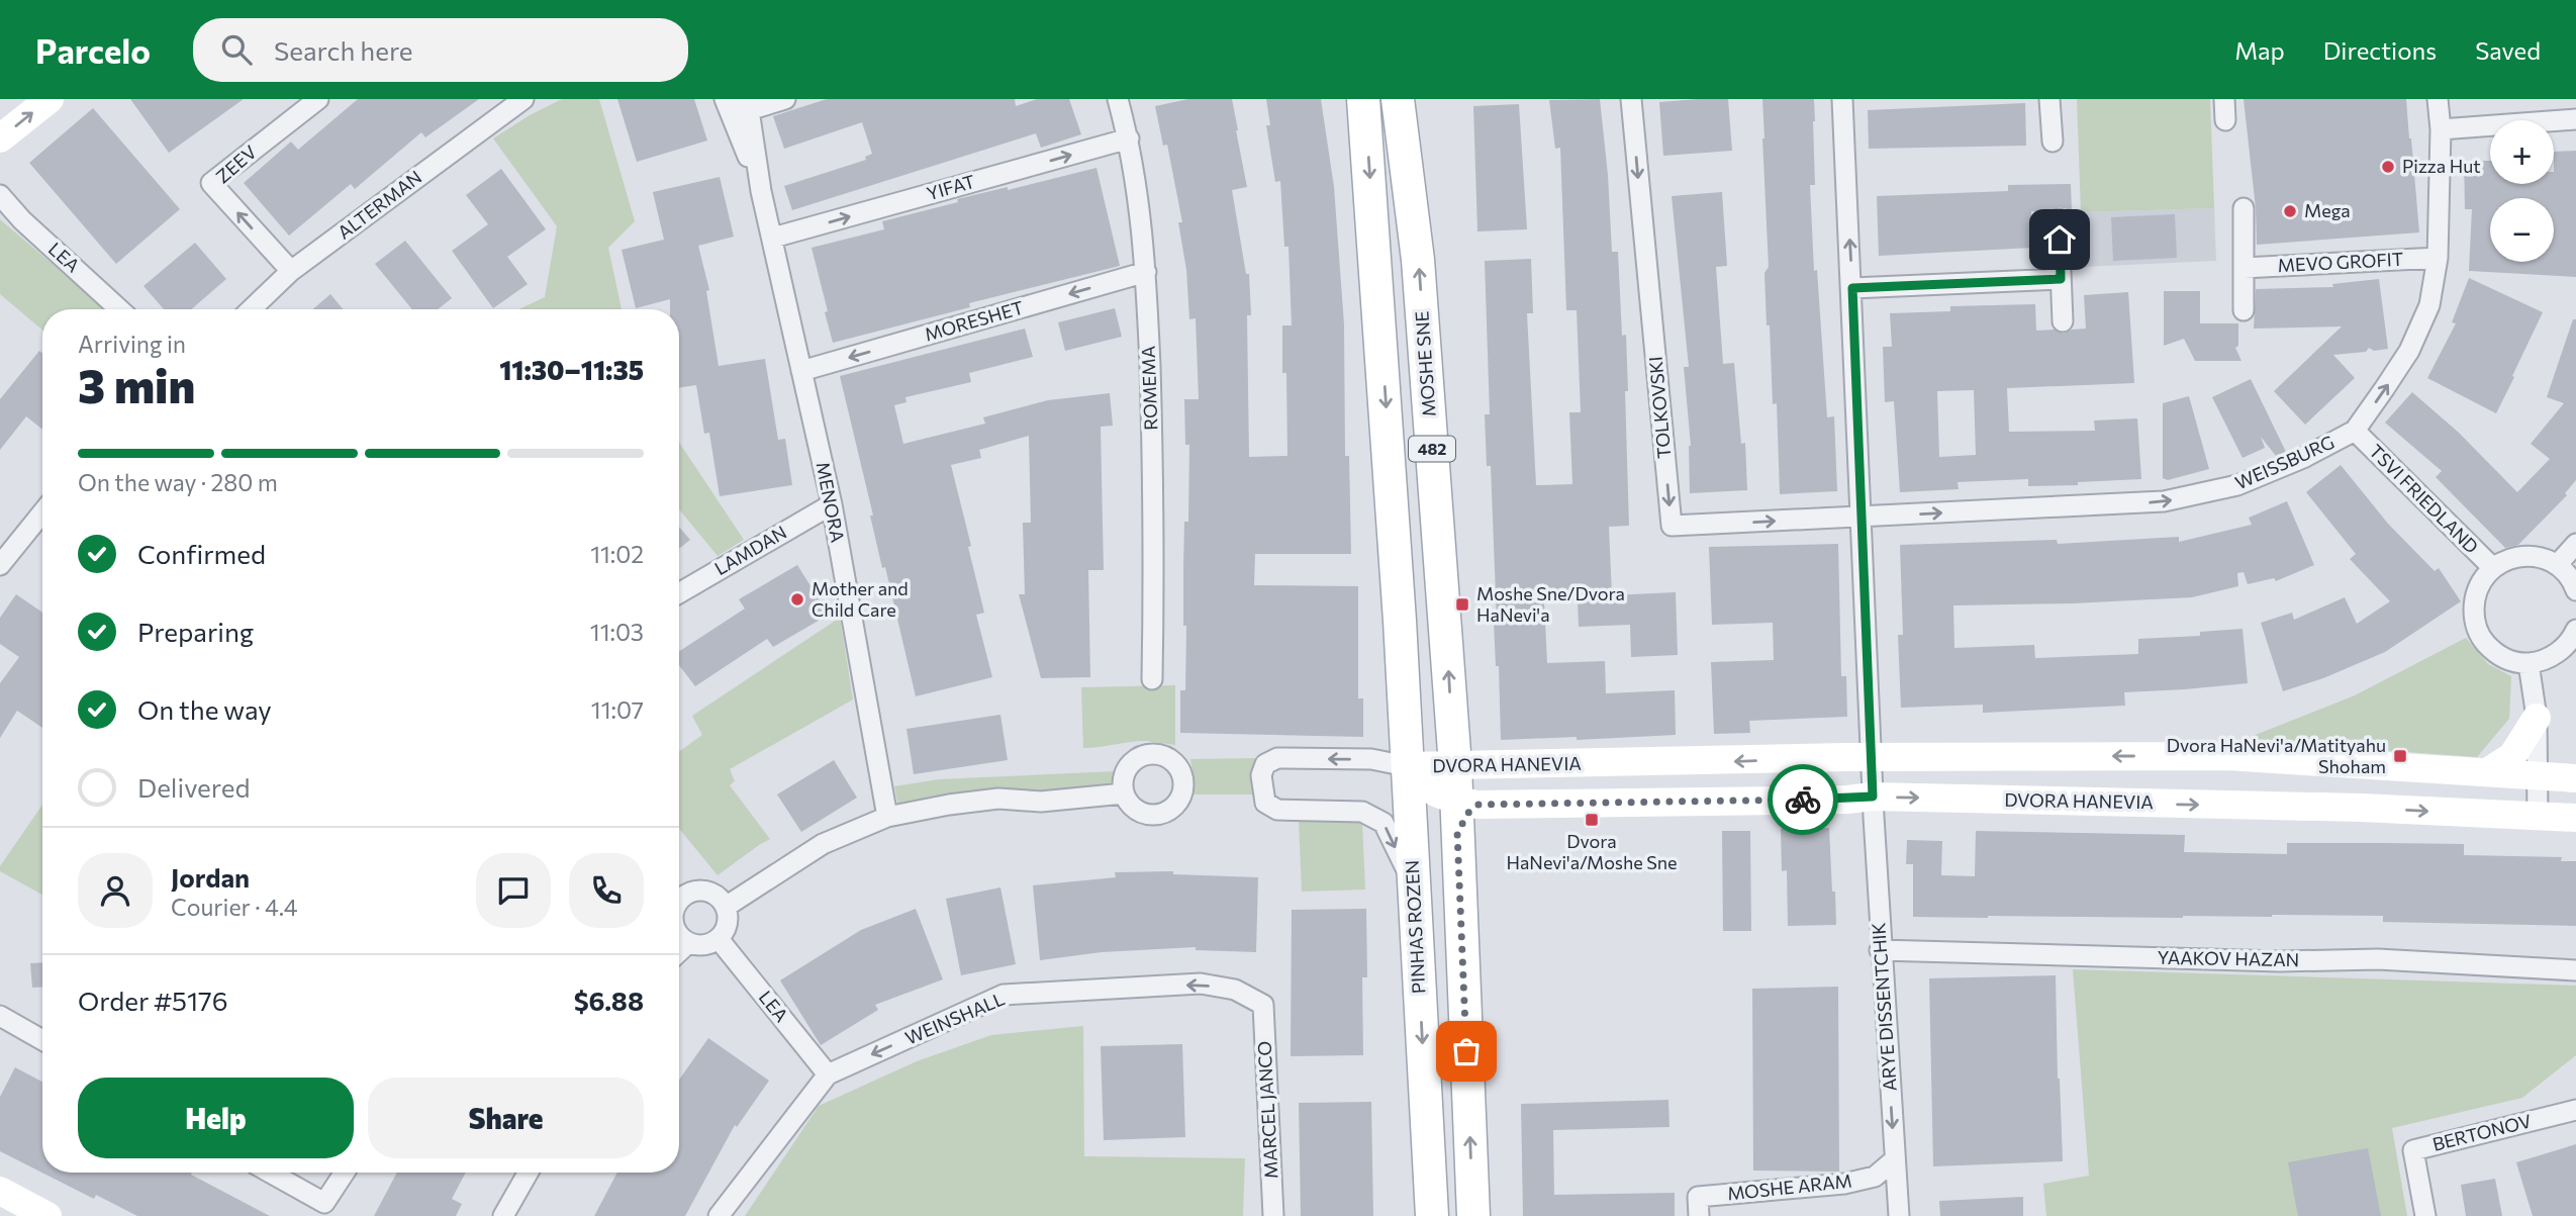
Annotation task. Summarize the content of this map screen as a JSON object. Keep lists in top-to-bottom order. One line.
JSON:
{"streets":{"main road":["MOSHE SNE","482","PINHAS ROZEN"],"street":["ZEEV","YIFAT","ALTERMAN","LEA","MEVO GROFIT","MORESHET","ROMEMA","TOLKOVSKI","WEISSBURG","TSVI FRIEDLAND","MENORA","LAMDAN","DVORA HANEVIA","YAAKOV HAZAN","ARYE DISSENTCHIK","WEINSHALL","MARCEL JANCO","BERTONOV","MOSHE ARAM"]},"crossings":[["ZEEV","ALTERMAN"],["YIFAT","ROMEMA"],["YIFAT","MENORA"],["LEA","WEINSHALL"],["MEVO GROFIT","WEISSBURG"],["MORESHET","ROMEMA"],["MORESHET","MENORA"],["MOSHE SNE","482"],["MOSHE SNE","DVORA HANEVIA"],["TOLKOVSKI","WEISSBURG"],["TOLKOVSKI","ARYE DISSENTCHIK"],["482","DVORA HANEVIA"],["482","PINHAS ROZEN"],["WEISSBURG","TSVI FRIEDLAND"],["WEISSBURG","ARYE DISSENTCHIK"],["MENORA","LAMDAN"],["DVORA HANEVIA","PINHAS ROZEN"],["DVORA HANEVIA","ARYE DISSENTCHIK"],["YAAKOV HAZAN","ARYE DISSENTCHIK"],["ARYE DISSENTCHIK","MOSHE ARAM"],["WEINSHALL","MARCEL JANCO"]],"one_way":["YIFAT","MORESHET","WEISSBURG","WEINSHALL"],"places":{"other":["Pizza Hut","Mega","Mother and Child Care"],"transit":["Moshe Sne/Dvora HaNevi'a","Dvora HaNevi'a/Matityahu Shoham","Dvora HaNevi'a/Moshe Sne"]},"page":{"header":"Parcelo","search":"Search here","nav":["Map","Directions","Saved"],"map_buttons":["+","−"],"heading":["3 min","Arriving in","11:30–11:35"],"panel":["Jordan","Courier · 4.4","Order #5176","$6.88"],"bar":"On the way · 280 m","list":[["Confirmed","11:02"],["Preparing","11:03"],["On the way","11:07"],"Delivered"],"buttons":["Help","Share"]}}
